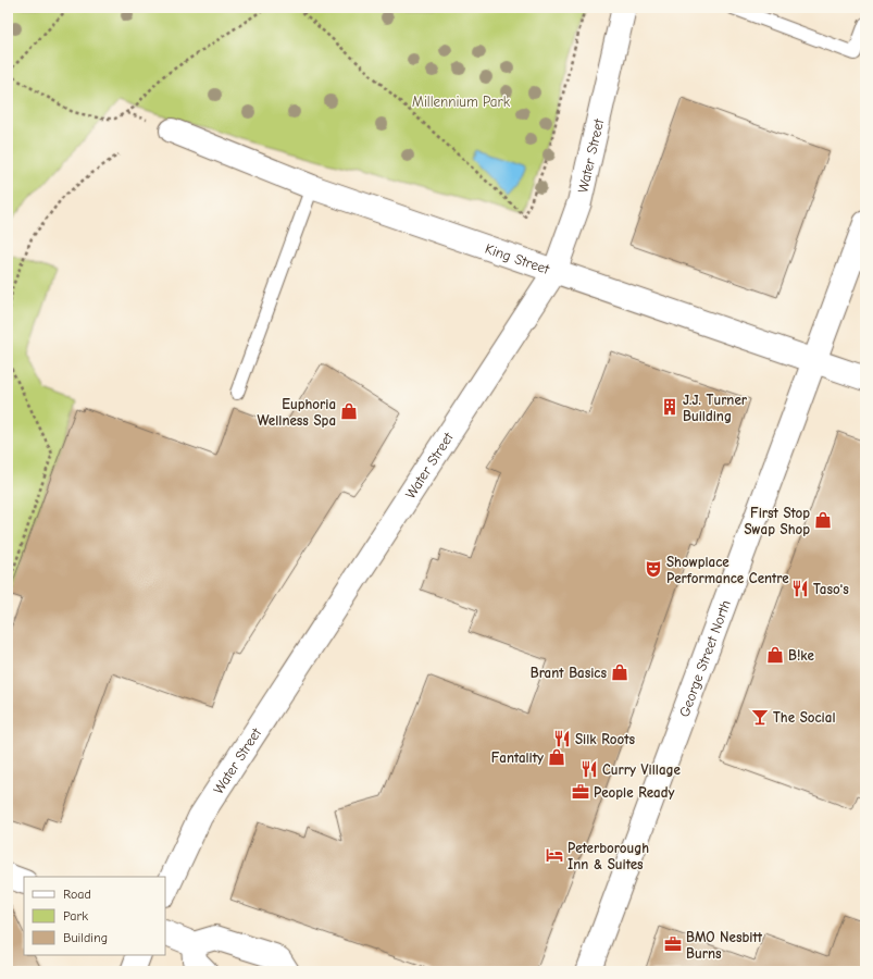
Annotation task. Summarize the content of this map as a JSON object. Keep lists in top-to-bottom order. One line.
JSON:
{"streets":{"main road":["Water Street","King Street","George Street North"]},"crossings":[["Water Street","King Street"],["King Street","George Street North"]],"parks":["Millennium Park"],"places":{"building":["J.J. Turner Building"],"shop":["Euphoria Wellness Spa","First Stop Swap Shop","B!ke","Brant Basics","Fantality"],"theatre":["Showplace Performance Centre"],"restaurant":["Taso's","Silk Roots","Curry Village"],"bar":["The Social"],"office":["People Ready","BMO Nesbitt Burns"],"hotel":["Peterborough Inn & Suites"]},"legend":["Road","Park","Building"]}
